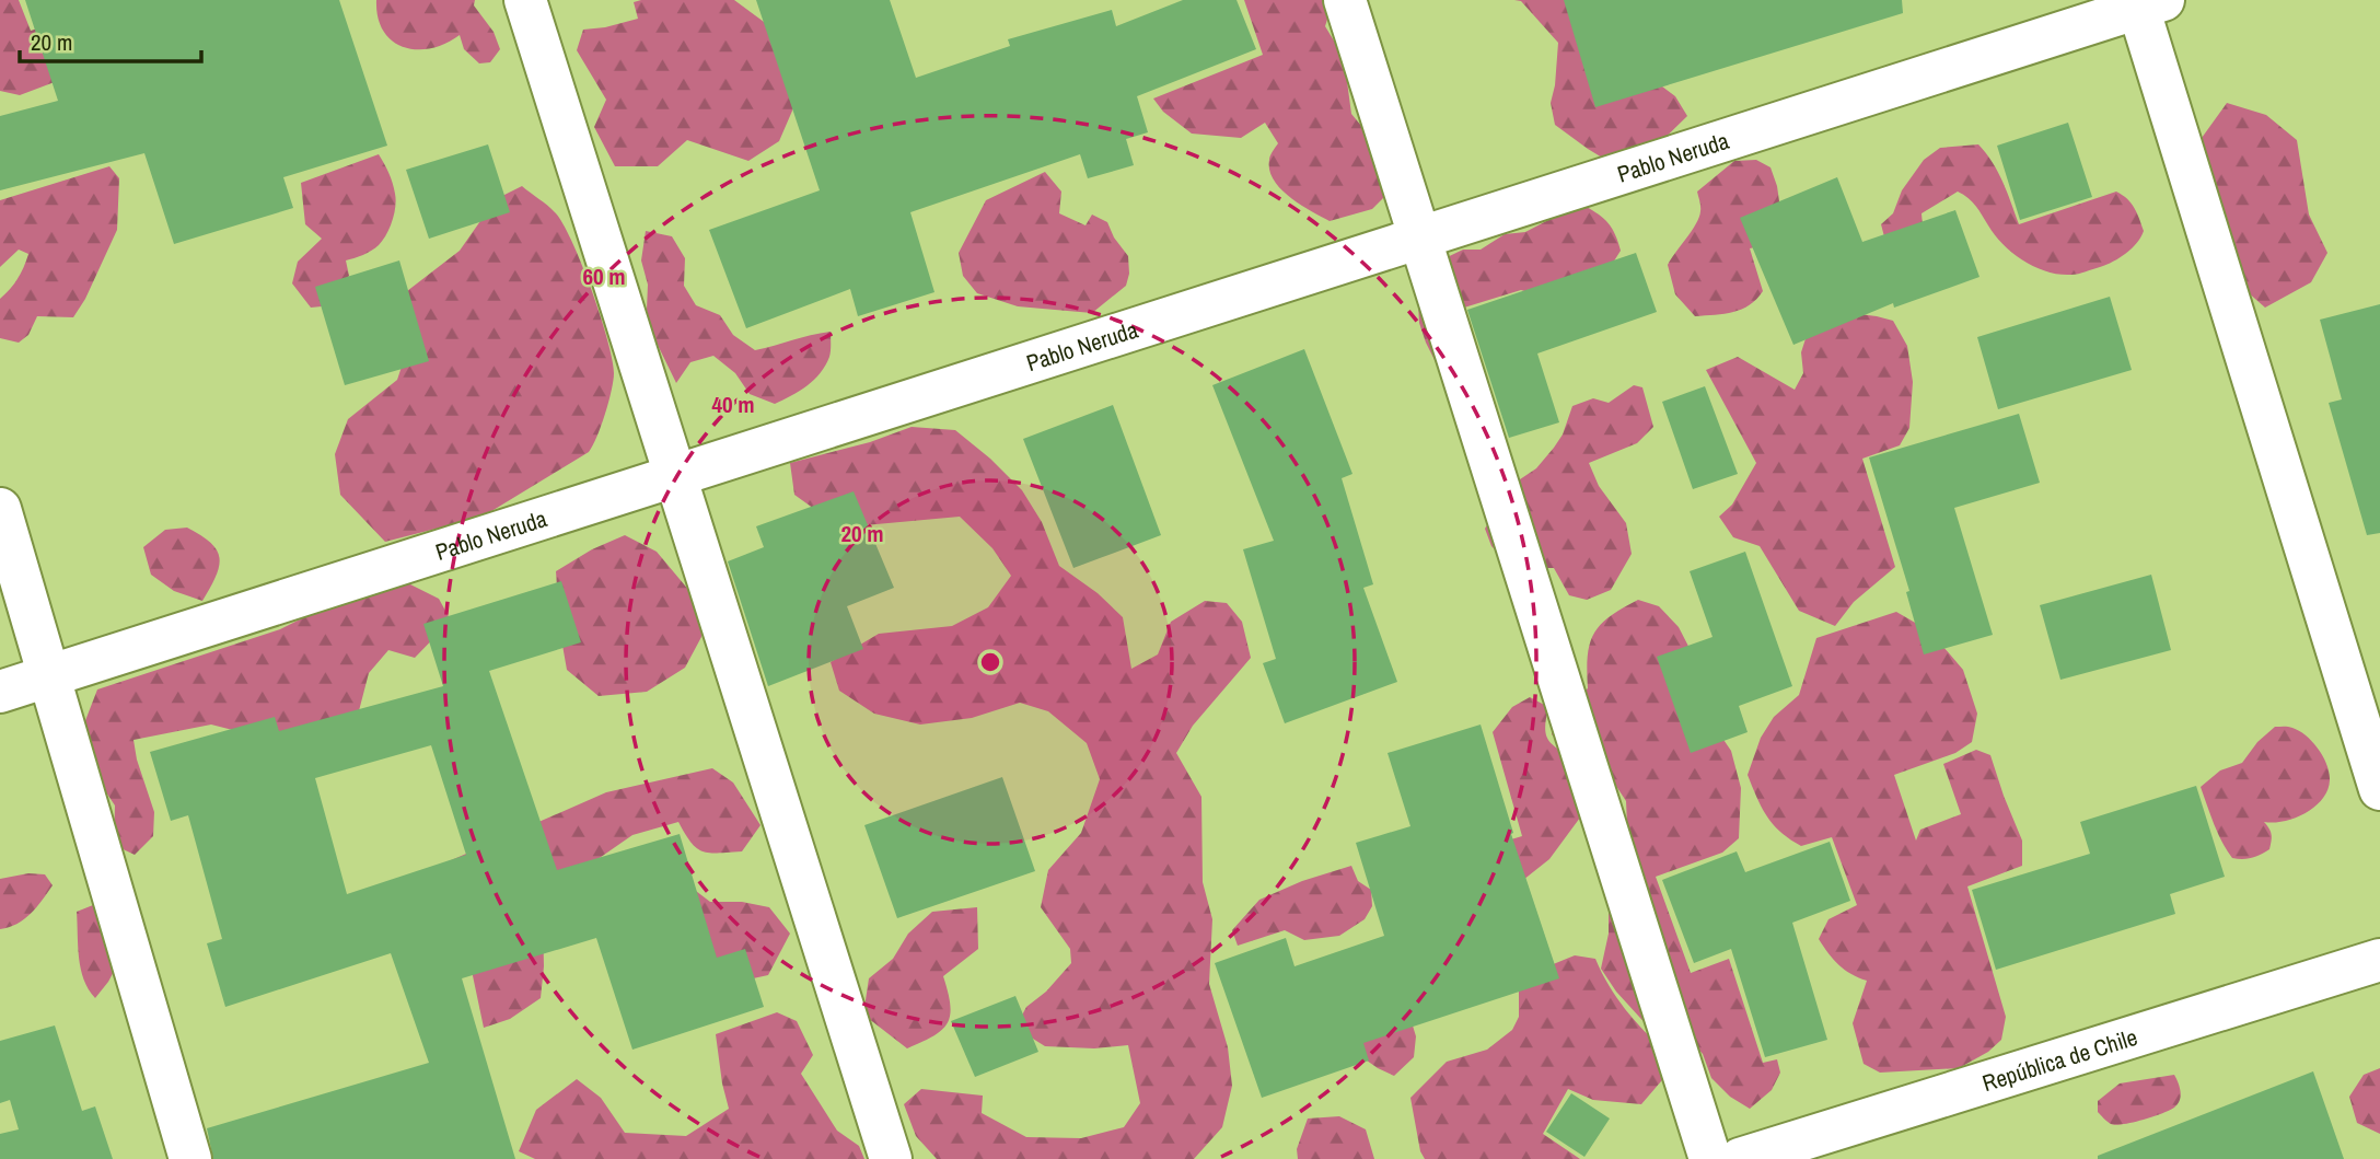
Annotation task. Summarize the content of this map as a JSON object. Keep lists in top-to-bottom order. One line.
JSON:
{"streets":{"street":["Pablo Neruda","República de Chile"]},"scale_bar":"20 m","rings":["60 m","40 m","20 m"]}
